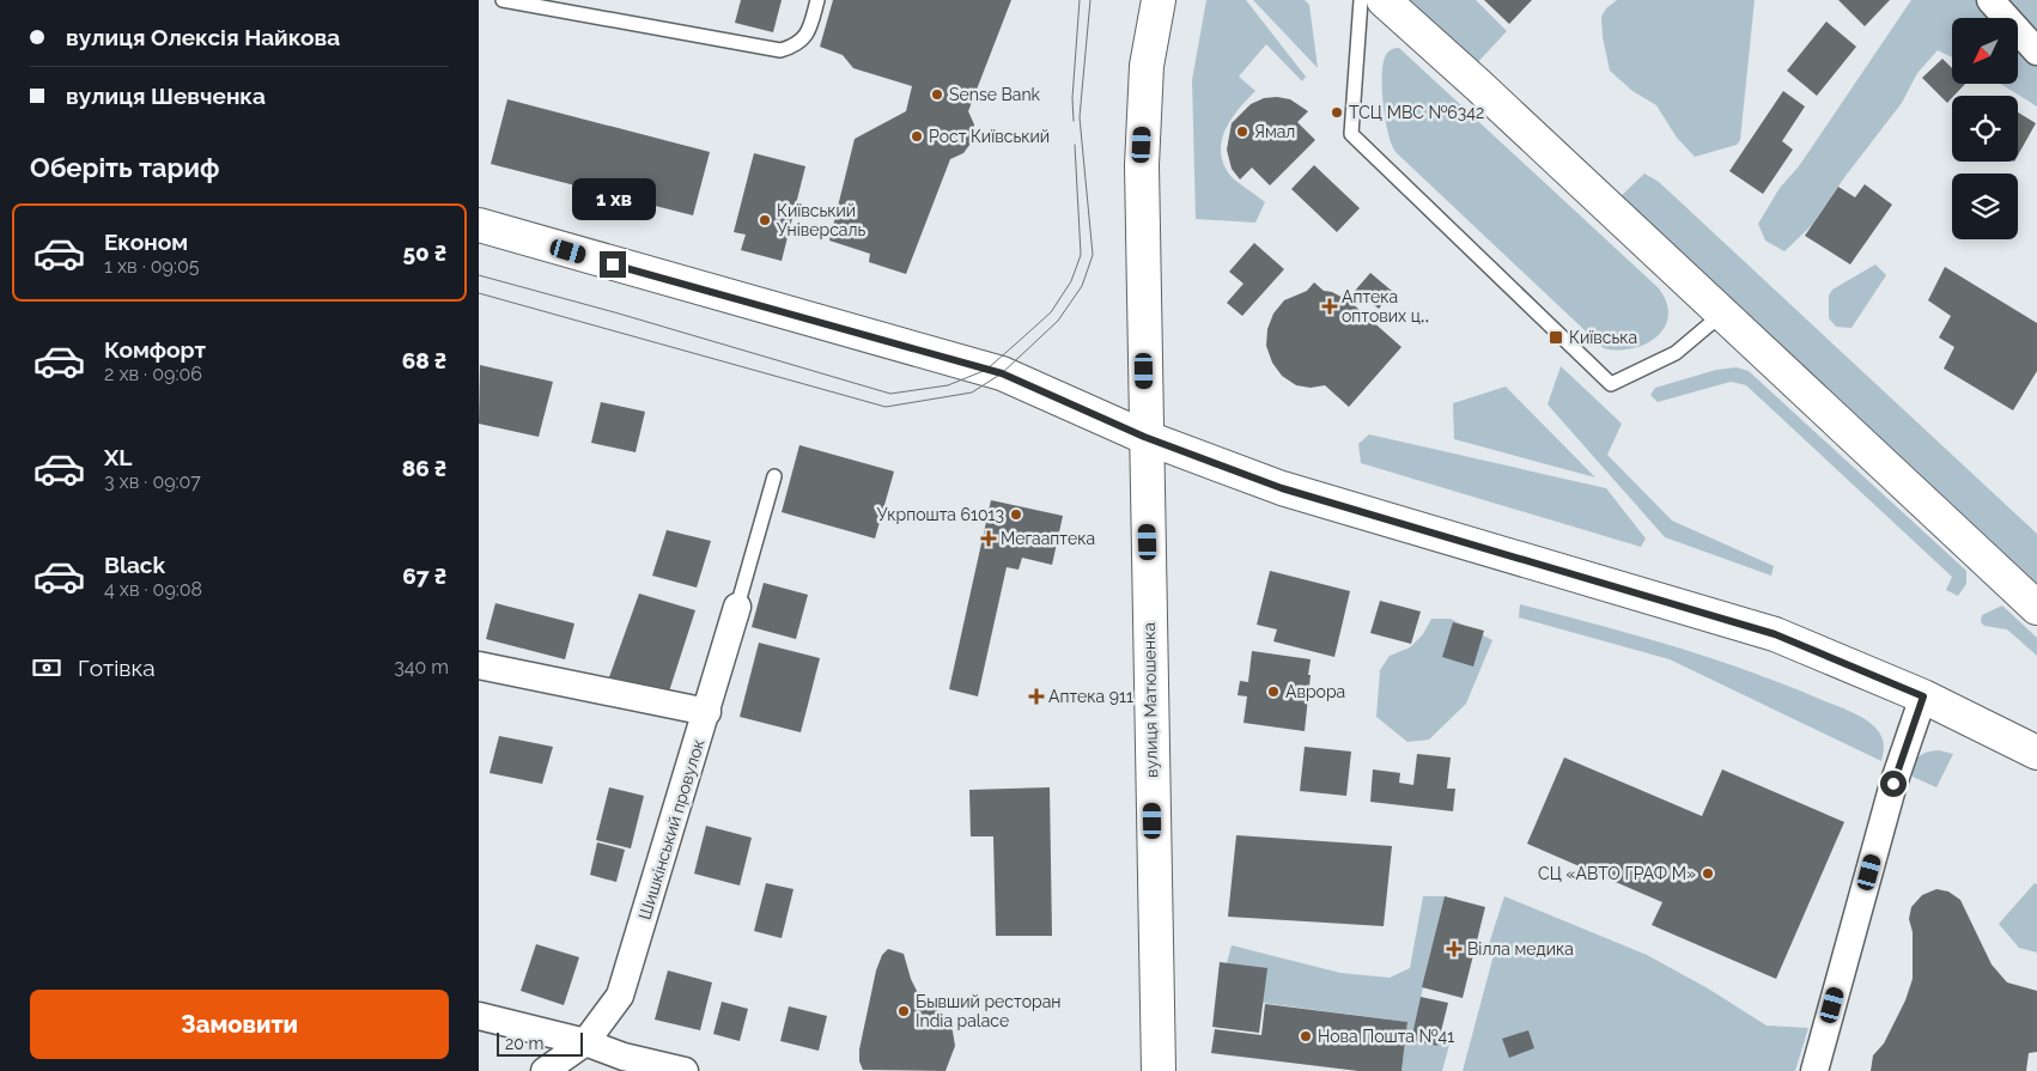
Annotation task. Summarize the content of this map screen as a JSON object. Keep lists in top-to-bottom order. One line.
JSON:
{"streets":{"main road":["вулиця Матюшенка"],"street":["Шишкінський провулок"]},"places":{"other":["Sense Bank","ТСЦ МВС №6342","Ямал","Рост Київський","Київський Універсаль","Укрпошта 61013","Аврора","СЦ «АВТО ГРАФ М»","Бывший ресторан India palace","Нова Пошта №41"],"health":["Аптека оптових ц‥","Мегааптека","Аптека 911","Вілла медика"],"transit":["Київська"]},"scale_bar":"20 m","north":"bottom left","page":{"banner":["вулиця Олексія Найкова","вулиця Шевченка"],"heading":"Оберіть тариф","bubble":"1 хв","list":[{"name":"Економ","note":"1 хв · 09:05","value":"50 ₴"},{"name":"Комфорт","note":"2 хв · 09:06","value":"68 ₴"},{"name":"XL","note":"3 хв · 09:07","value":"86 ₴"},{"name":"Black","note":"4 хв · 09:08","value":"67 ₴"}],"pay":["Готівка","340 m"],"buttons":"Замовити","scale":"20 m"}}
